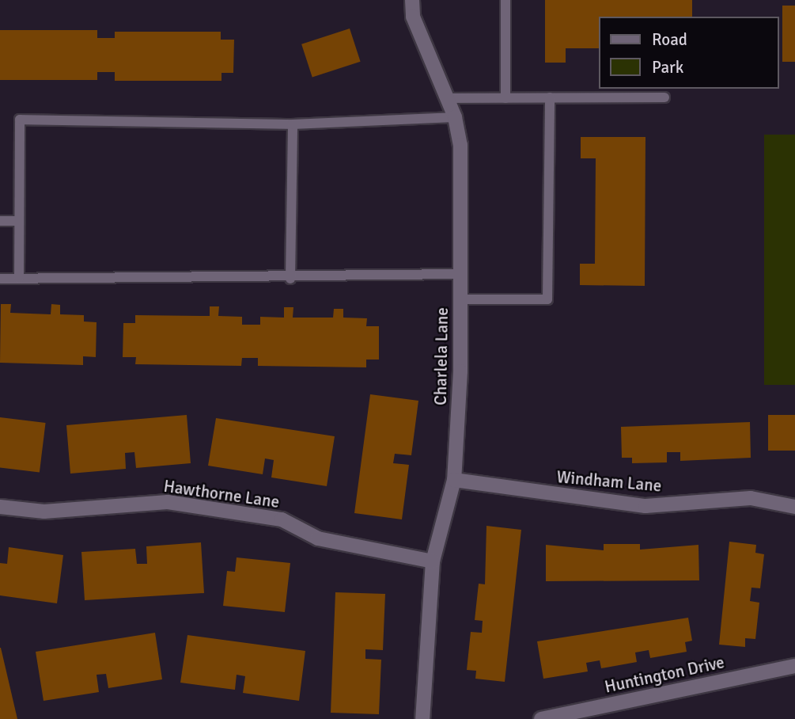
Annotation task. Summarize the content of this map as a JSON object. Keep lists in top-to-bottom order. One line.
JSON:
{"streets":{"street":["Charlela Lane","Windham Lane","Hawthorne Lane","Huntington Drive"]},"crossings":[["Charlela Lane","Windham Lane"],["Charlela Lane","Hawthorne Lane"]],"legend":["Road","Park"]}
